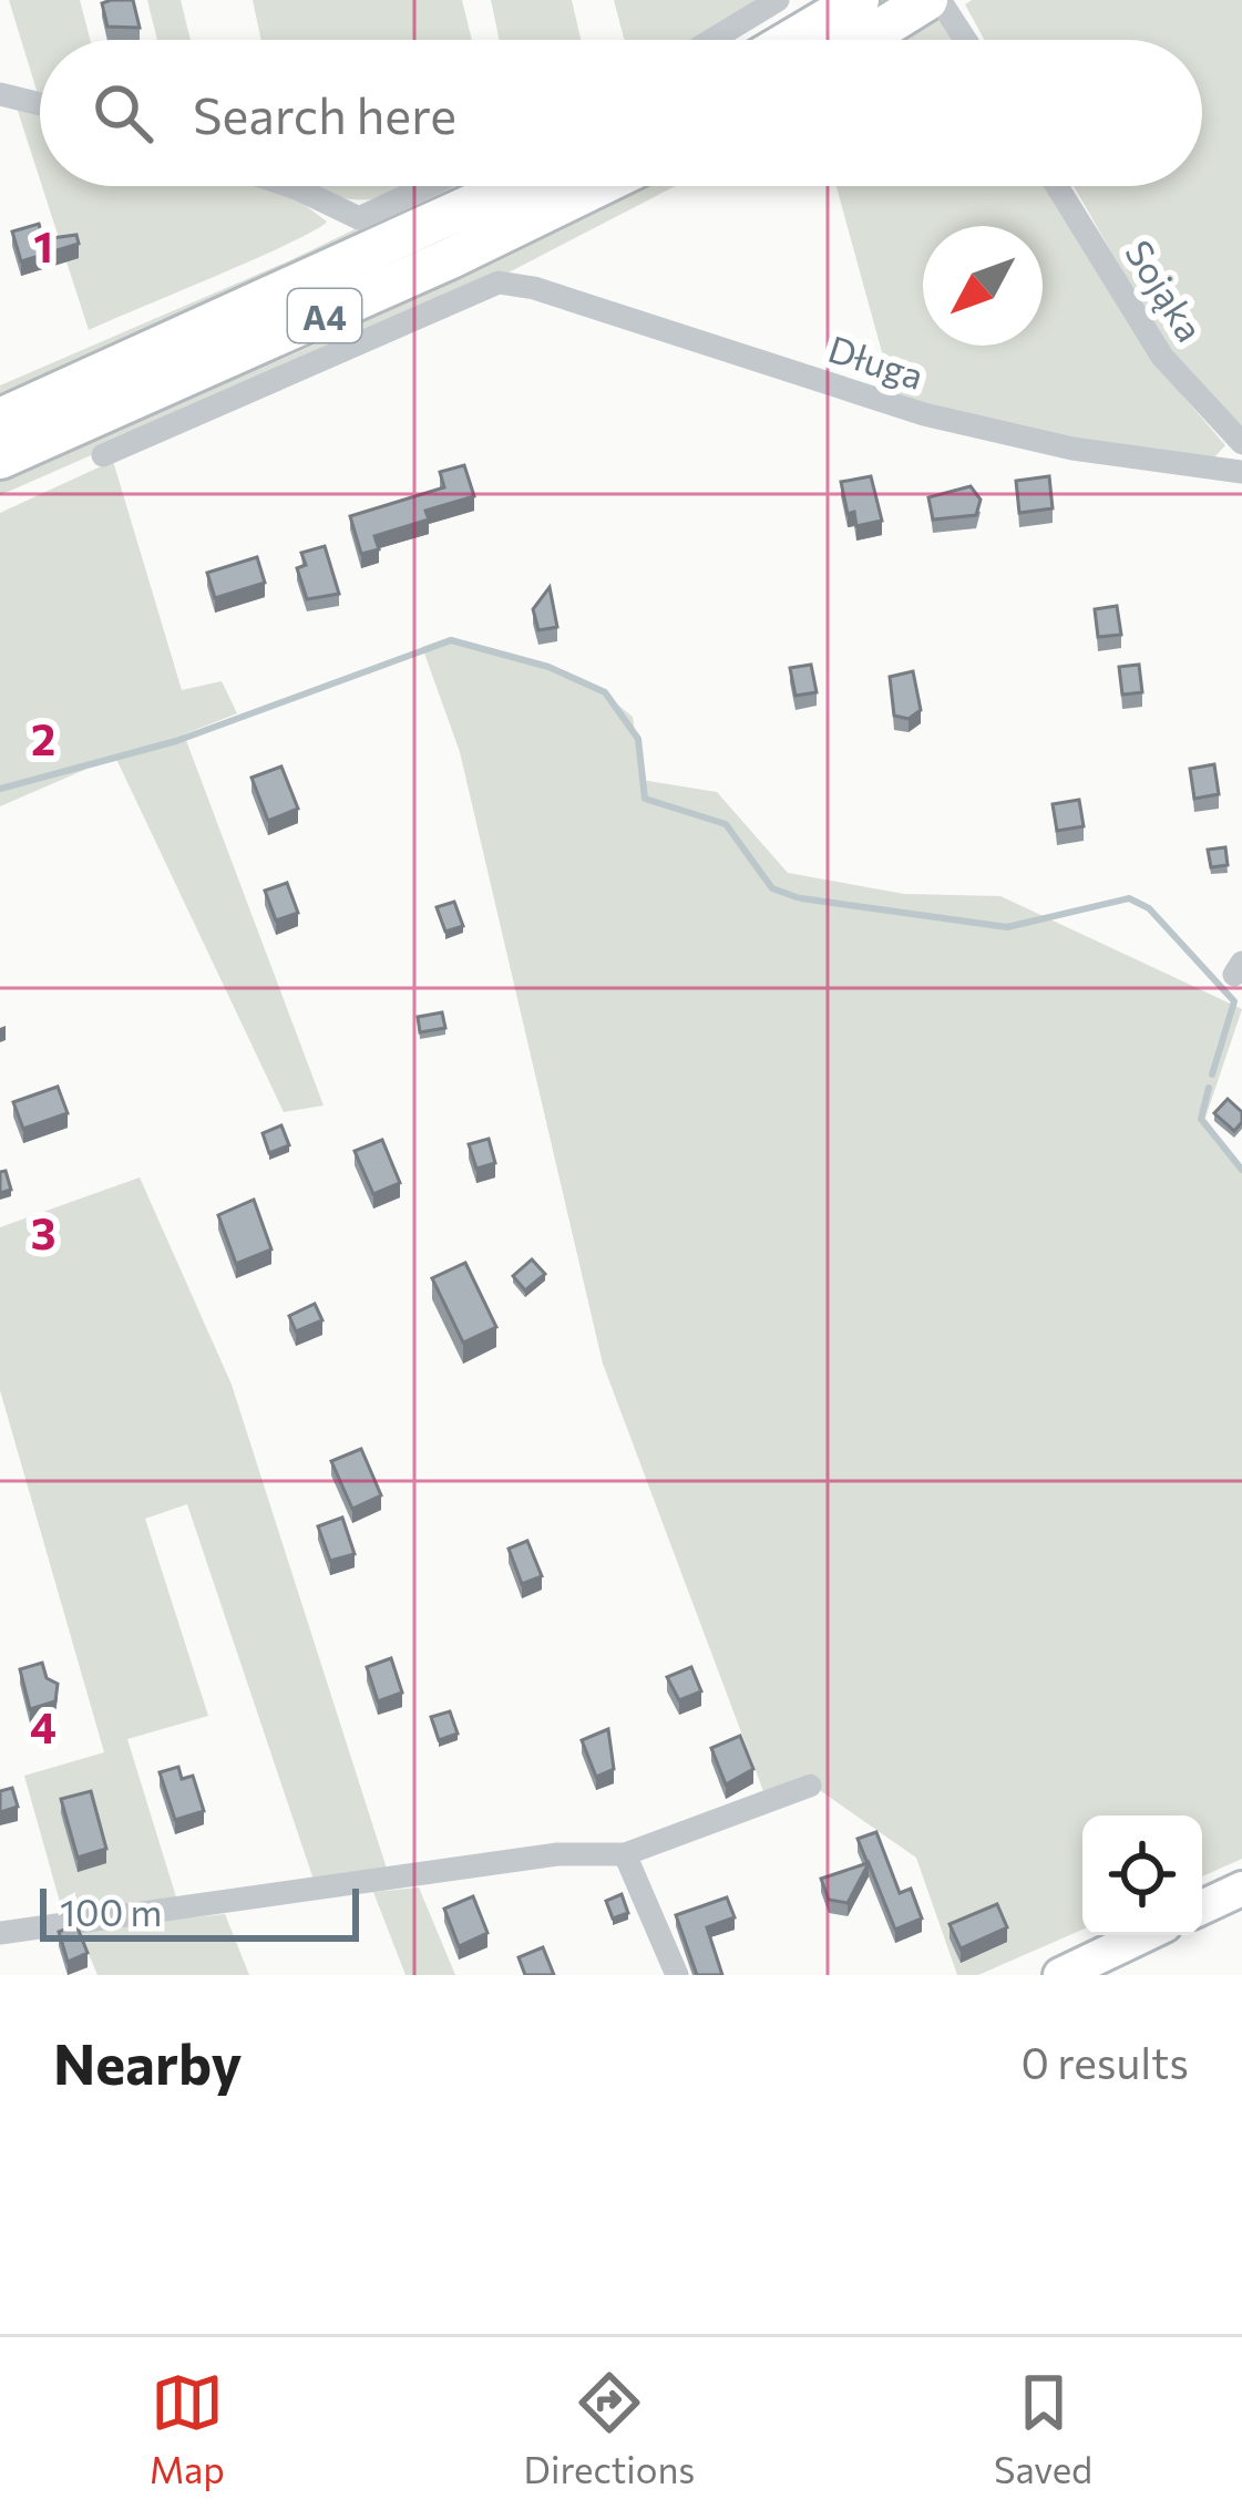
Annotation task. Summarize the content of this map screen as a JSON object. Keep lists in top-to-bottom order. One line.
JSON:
{"streets":{"highway":["A4"],"street":["Sojąka","Długa"]},"scale_bar":"100 m","north":"bottom left","page":{"search":"Search here","scale":"100 m","heading":["Nearby","0 results"],"nav":["Map","Directions","Saved"]},"grid":{"rows":["1","2","3","4"]}}
